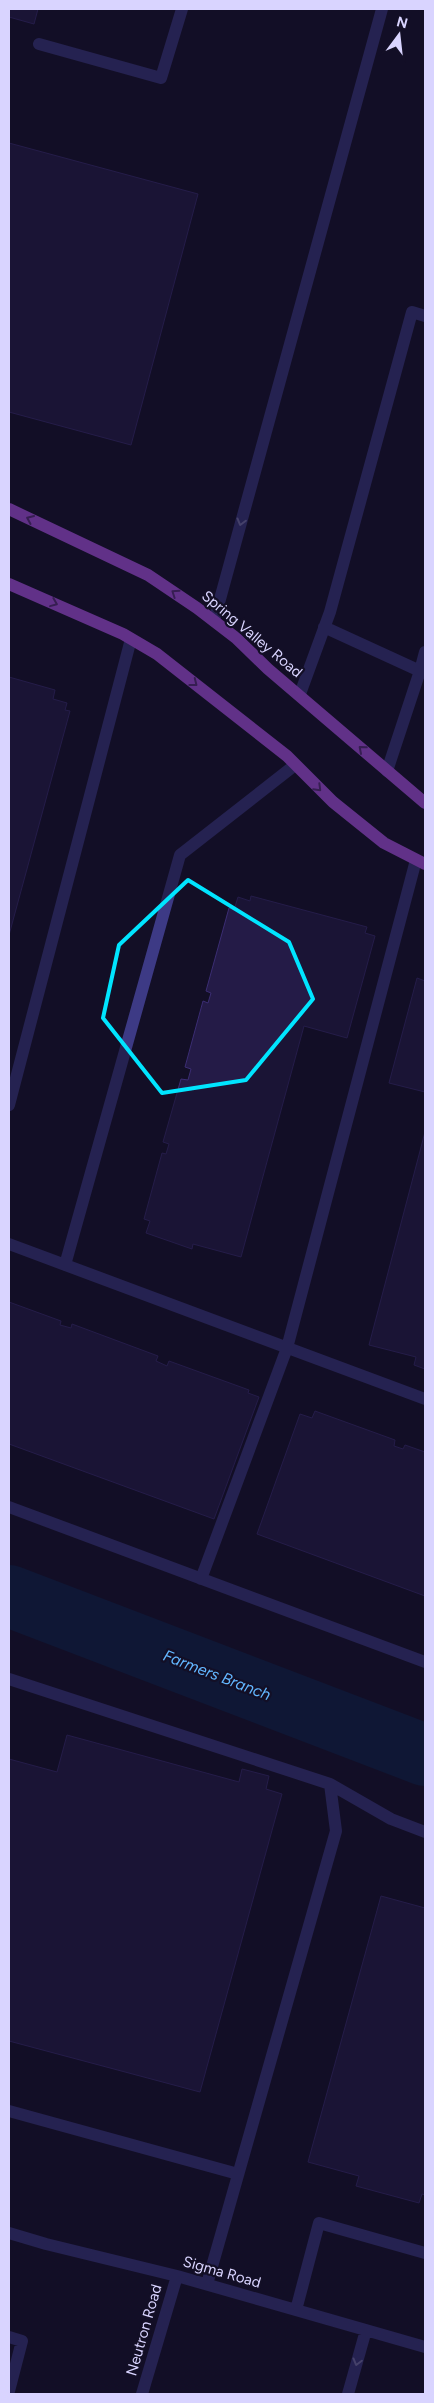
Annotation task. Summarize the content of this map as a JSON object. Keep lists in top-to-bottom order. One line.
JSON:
{"streets":{"main road":["Spring Valley Road"],"street":["Sigma Road","Neutron Road"]},"crossings":[["Sigma Road","Neutron Road"]],"water":["Farmers Branch"],"north":"top"}
